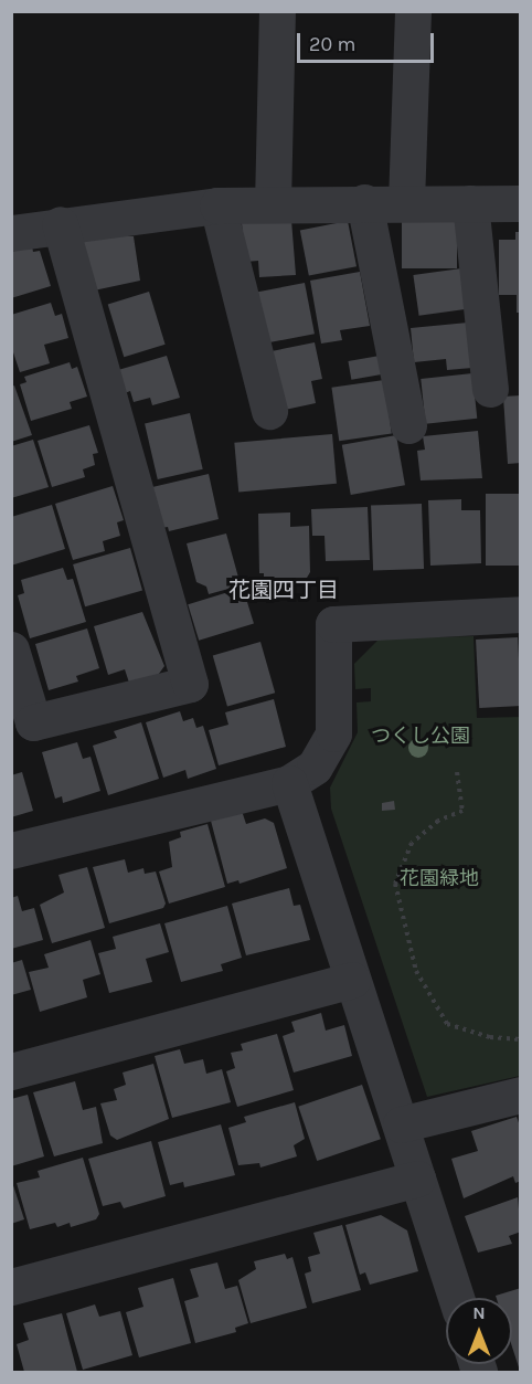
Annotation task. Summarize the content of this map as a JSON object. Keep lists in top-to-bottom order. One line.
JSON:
{"districts":["花園四丁目"],"parks":["つくし公園","花園緑地"],"scale_bar":"20 m","north":"top"}
